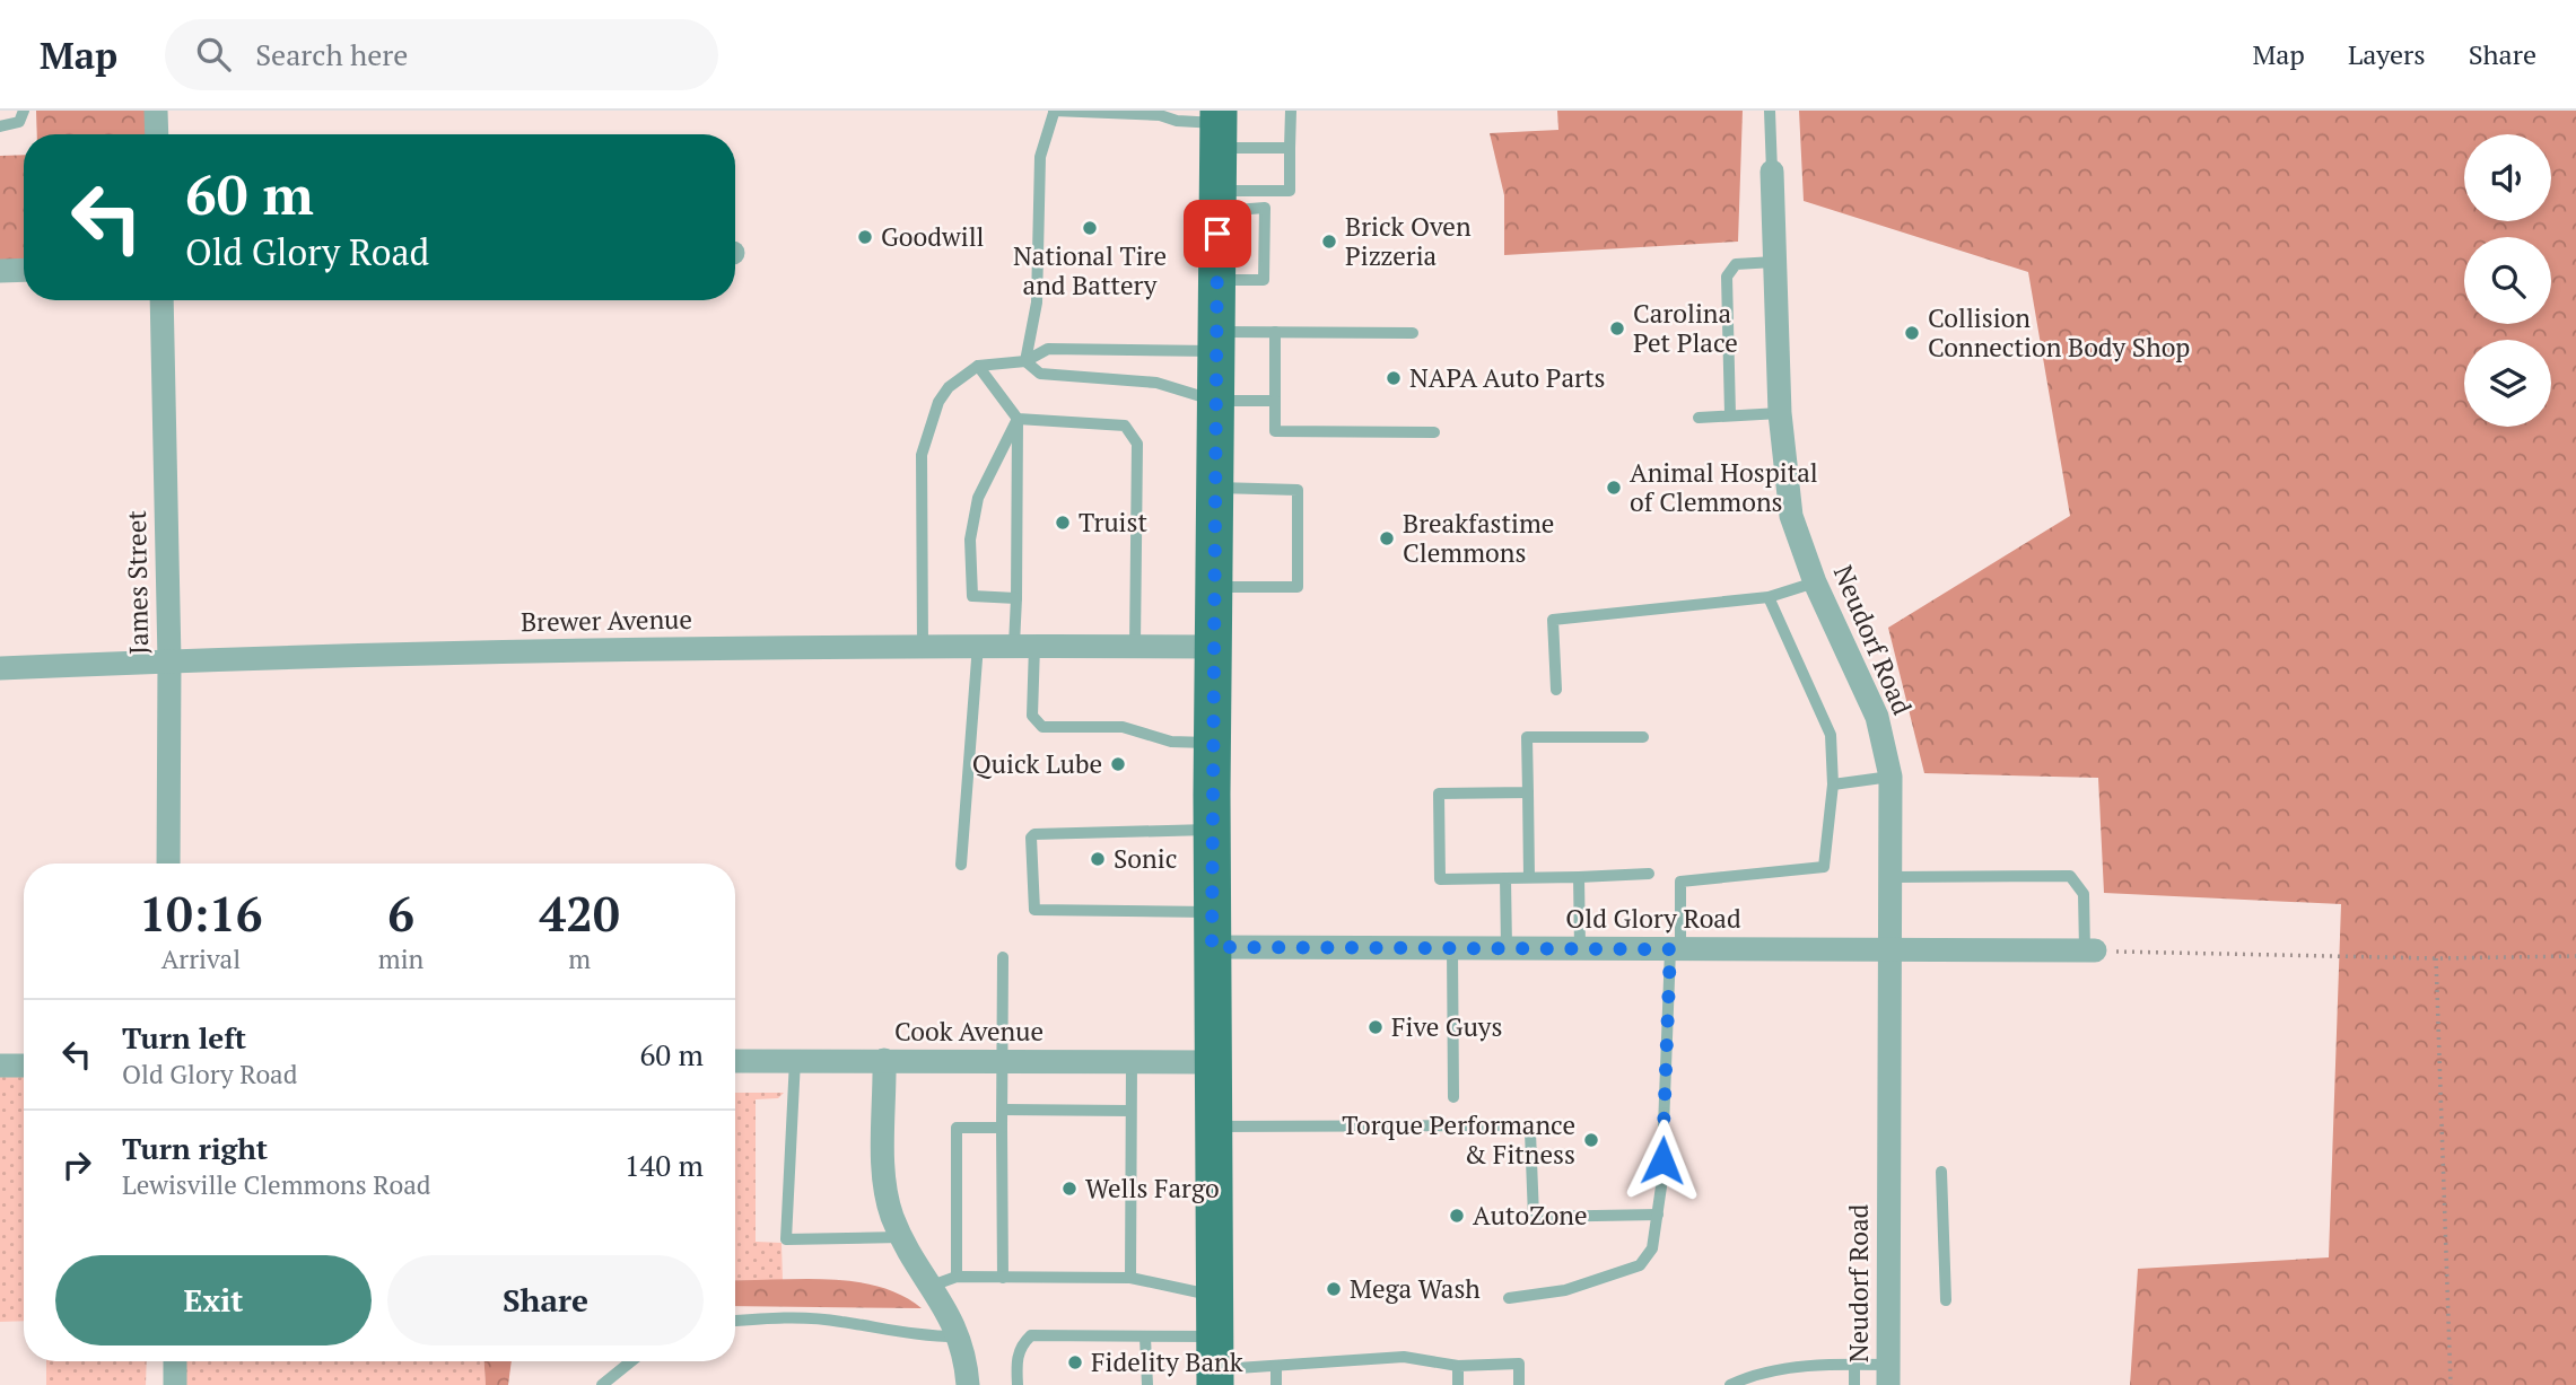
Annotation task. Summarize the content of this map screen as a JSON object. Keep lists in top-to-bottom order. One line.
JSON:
{"streets":{"street":["James Street","Brewer Avenue","Neudorf Road","Old Glory Road","Cook Avenue"]},"crossings":[["James Street","Brewer Avenue"],["Neudorf Road","Old Glory Road"]],"places":["National Tire and Battery","Goodwill","Brick Oven Pizzeria","Carolina Pet Place","Collision Connection Body Shop","NAPA Auto Parts","Animal Hospital of Clemmons","Truist","Breakfastime Clemmons","Quick Lube","Sonic","Five Guys","Torque Performance & Fitness","Wells Fargo","AutoZone","Mega Wash","Fidelity Bank"],"page":{"header":"Map","search":"Search here","nav":["Map","Layers","Share"],"turn":["60 m","Old Glory Road"],"eta":["10:16","Arrival","6","min","420","m"],"list":[{"name":"Turn left","note":"Old Glory Road","value":"60 m"},{"name":"Turn right","note":"Lewisville Clemmons Road","value":"140 m"}],"buttons":["Exit","Share"]}}
